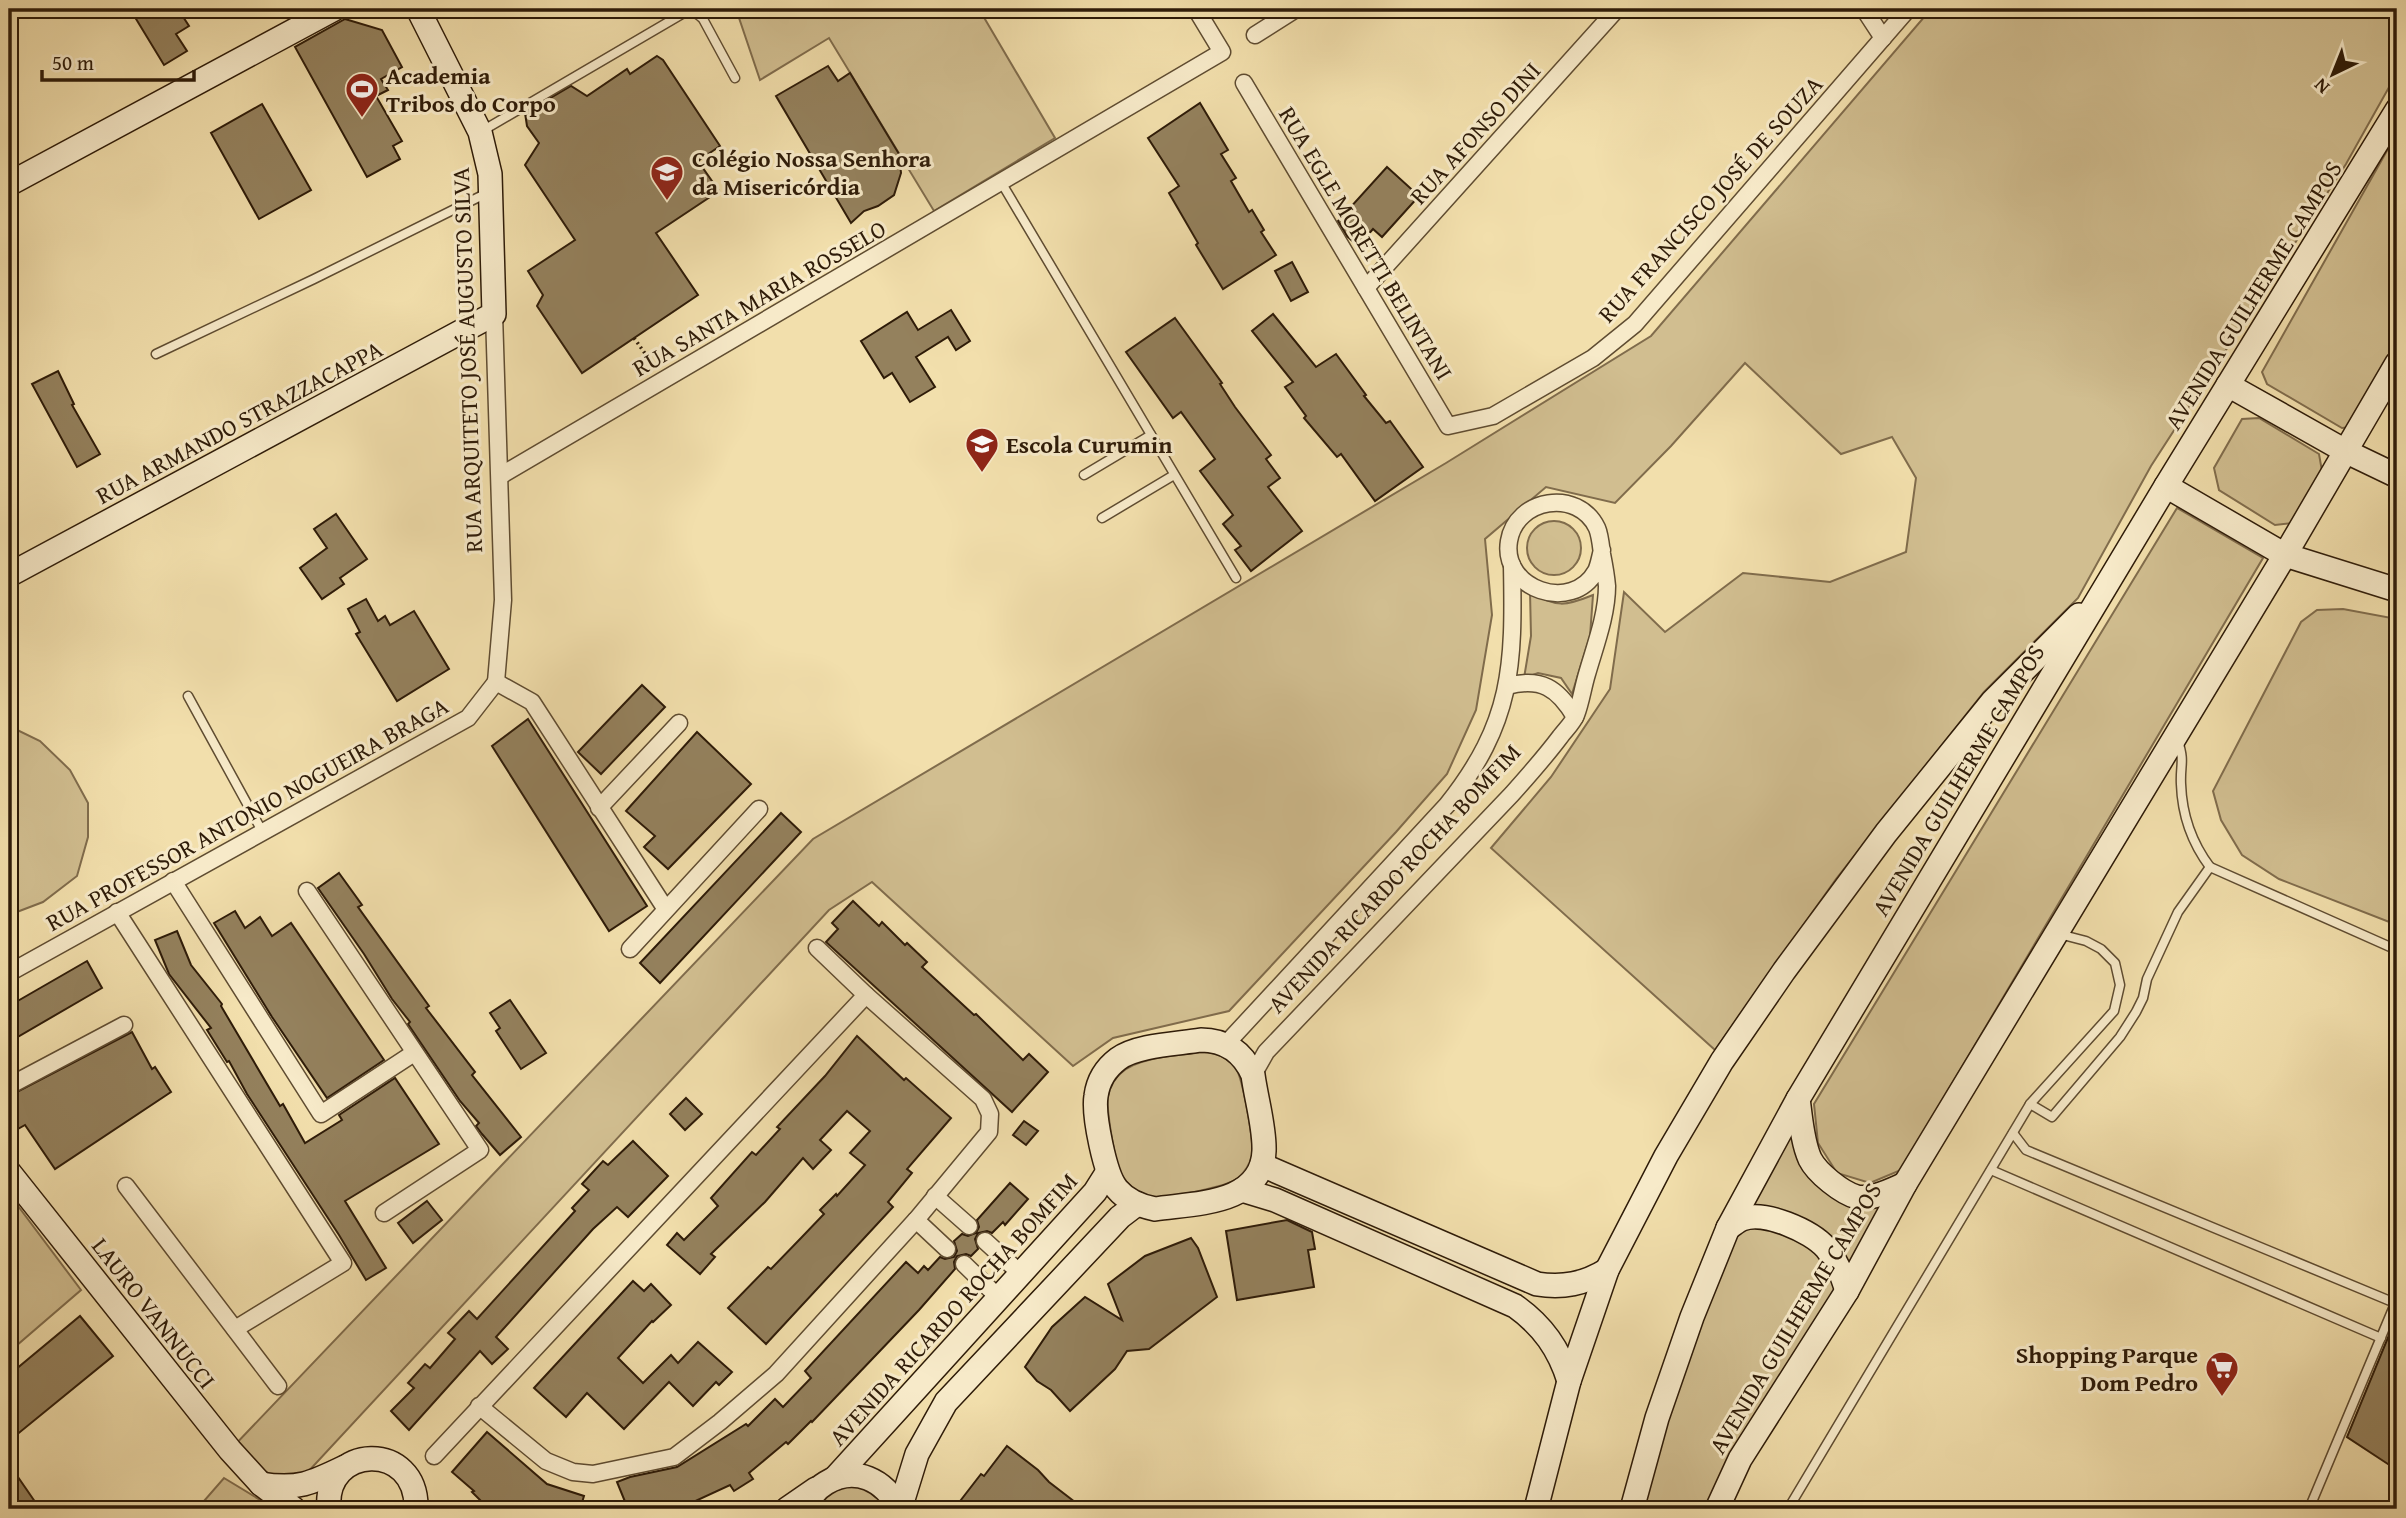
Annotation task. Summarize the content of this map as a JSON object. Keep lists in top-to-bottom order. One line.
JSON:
{"streets":{"main road":["AVENIDA GUILHERME CAMPOS","RUA ARQUITETO JOSÉ AUGUSTO SILVA","RUA ARMANDO STRAZZACAPPA","AVENIDA RICARDO ROCHA BOMFIM","LAURO VANNUCCI"],"street":["RUA AFONSO DINI","RUA FRANCISCO JOSÉ DE SOUZA","RUA EGLE MORETTI BELINTANI","RUA SANTA MARIA ROSSELO","RUA PROFESSOR ANTONIO NOGUEIRA BRAGA"]},"crossings":[["RUA AFONSO DINI","RUA EGLE MORETTI BELINTANI"],["RUA FRANCISCO JOSÉ DE SOUZA","RUA EGLE MORETTI BELINTANI"],["RUA SANTA MARIA ROSSELO","RUA ARQUITETO JOSÉ AUGUSTO SILVA"],["RUA ARQUITETO JOSÉ AUGUSTO SILVA","RUA ARMANDO STRAZZACAPPA"],["RUA ARQUITETO JOSÉ AUGUSTO SILVA","RUA PROFESSOR ANTONIO NOGUEIRA BRAGA"]],"places":{"sports":["Academia Tribos do Corpo"],"school or university":["Colégio Nossa Senhora da Misericórdia","Escola Curumin"],"supermarket":["Shopping Parque Dom Pedro"]},"scale_bar":"50 m","north":"bottom left"}
